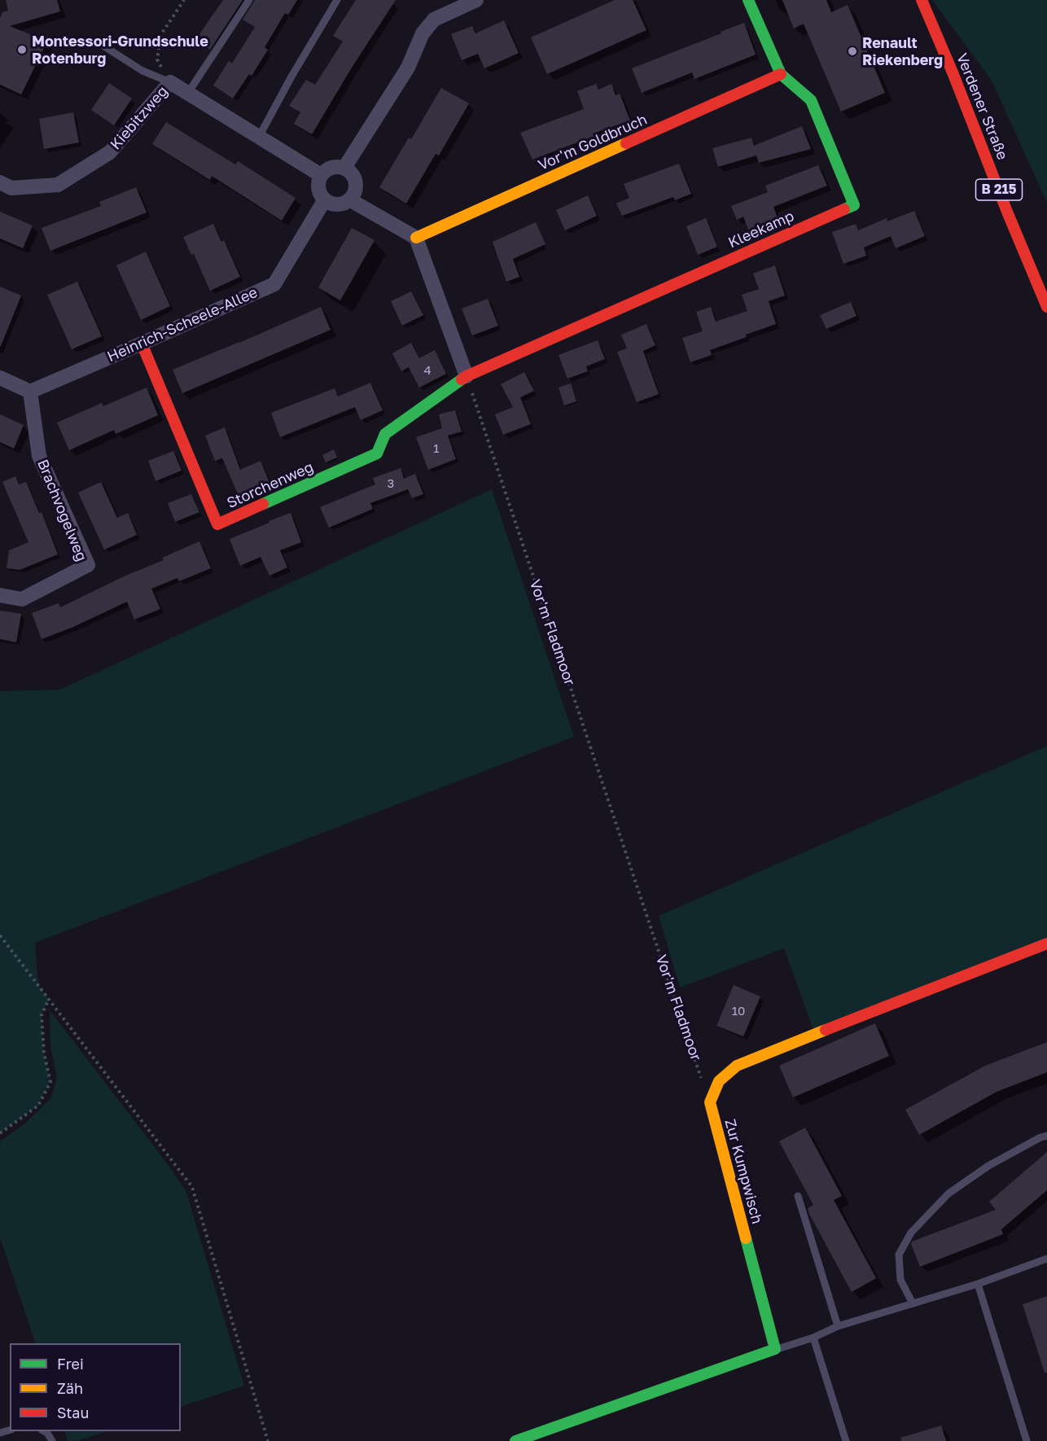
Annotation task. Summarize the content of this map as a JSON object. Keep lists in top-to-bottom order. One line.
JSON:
{"streets":{"street":["Verdener Straße","Kiebitzweg","Vor'm Goldbruch","B 215","Kleekamp","Heinrich-Scheele-Allee","Storchenweg","Brachvogelweg","Zur Kumpwisch"],"path":["Vor'm Fladmoor"]},"crossings":[["Kiebitzweg","Heinrich-Scheele-Allee"],["Vor'm Goldbruch","Kleekamp"],["Kleekamp","Storchenweg"],["Kleekamp","Vor'm Fladmoor"],["Heinrich-Scheele-Allee","Storchenweg"],["Heinrich-Scheele-Allee","Brachvogelweg"],["Storchenweg","Vor'm Fladmoor"],["Vor'm Fladmoor","Zur Kumpwisch"]],"places":["Montessori-Grundschule Rotenburg","Renault Riekenberg"],"house_numbers":["4","1","3","10"],"legend":["Frei","Zäh","Stau"]}
